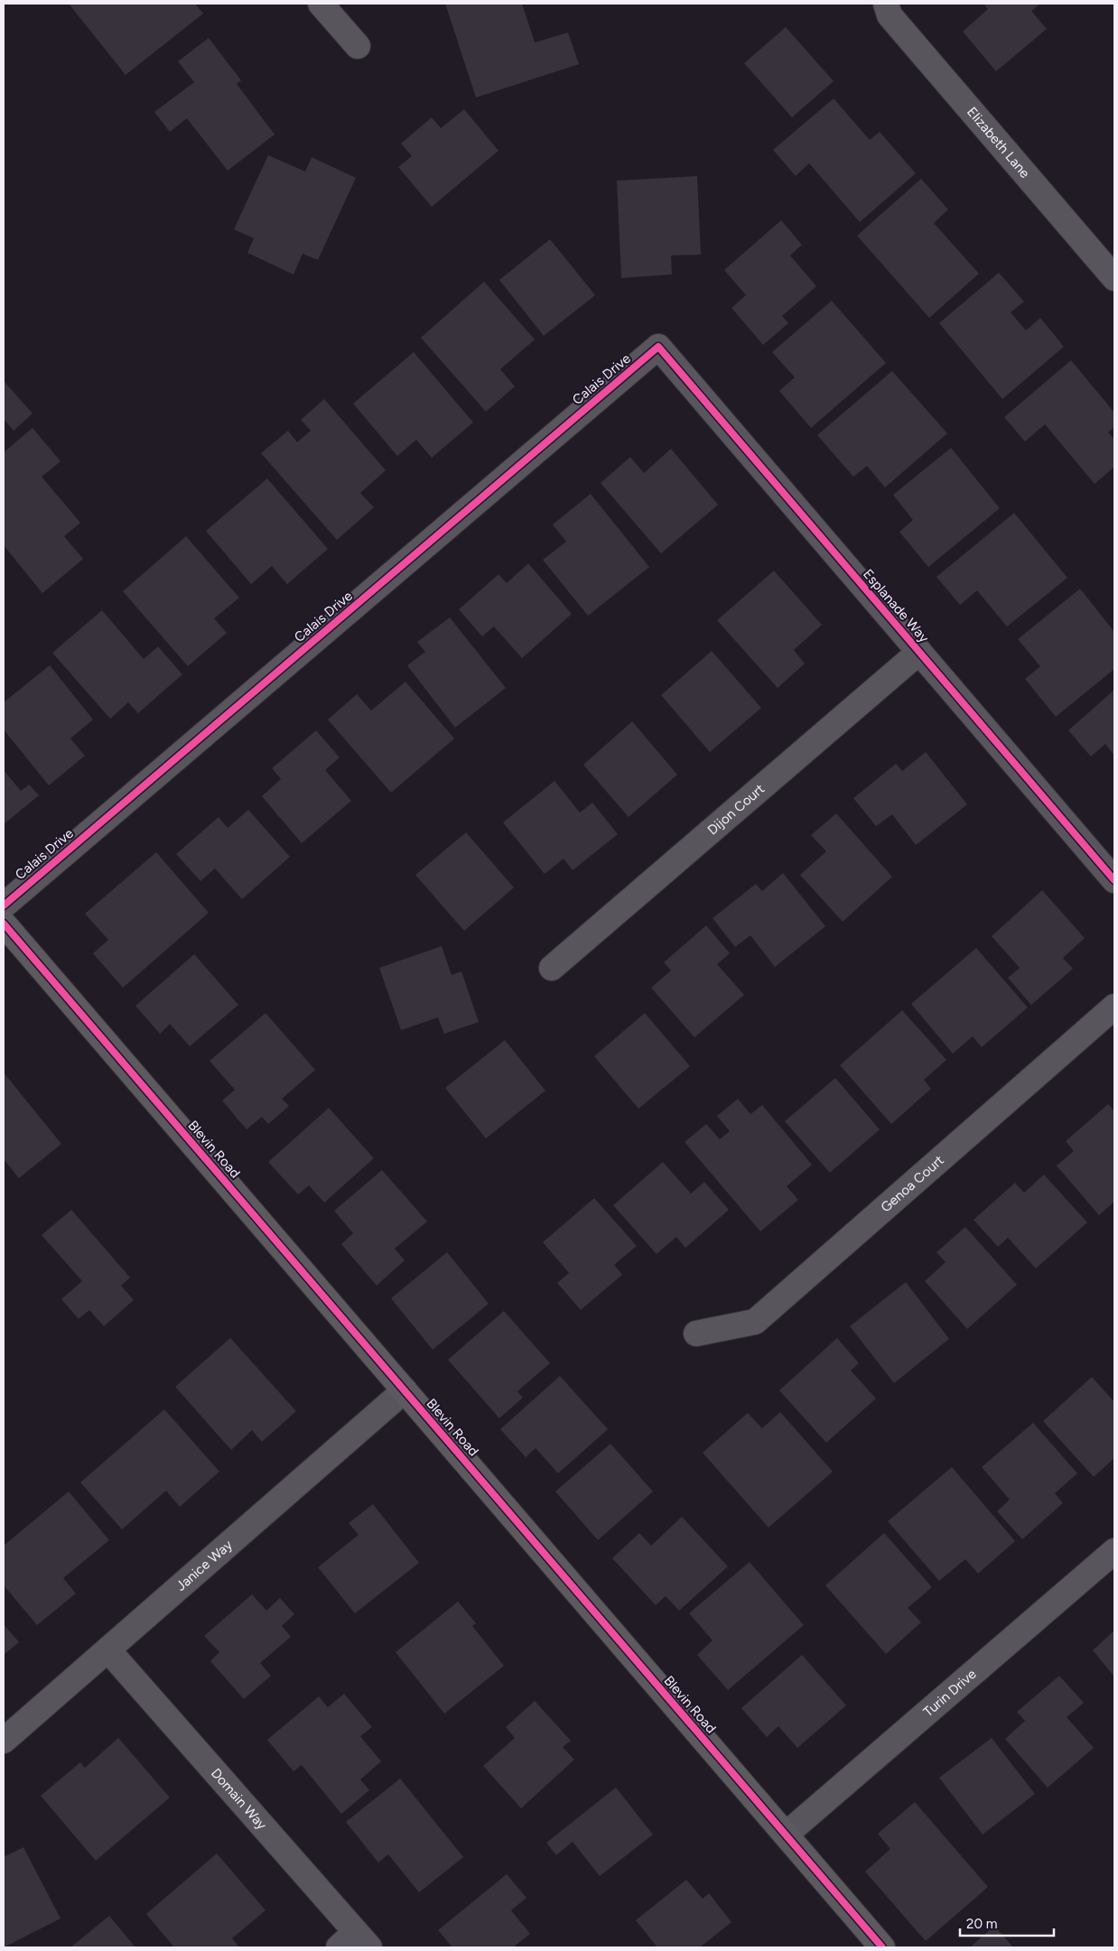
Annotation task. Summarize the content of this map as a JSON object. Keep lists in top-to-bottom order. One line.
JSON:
{"streets":{"street":["Elizabeth Lane","Calais Drive","Esplanade Way","Dijon Court","Blevin Road","Genoa Court","Janice Way","Turin Drive","Domain Way"]},"crossings":[["Calais Drive","Esplanade Way"],["Esplanade Way","Dijon Court"],["Blevin Road","Janice Way"],["Blevin Road","Turin Drive"],["Janice Way","Domain Way"]],"scale_bar":"20 m"}
